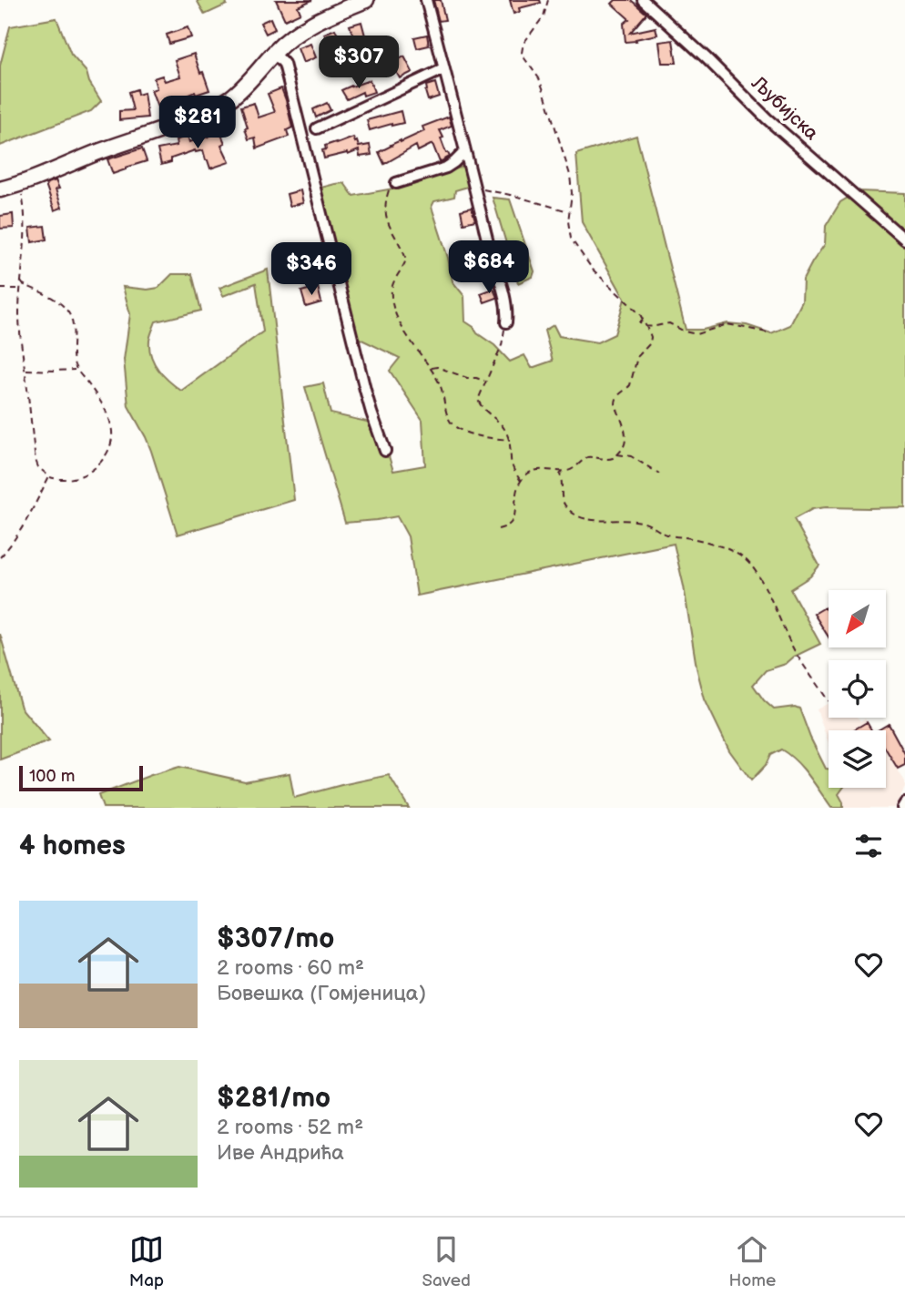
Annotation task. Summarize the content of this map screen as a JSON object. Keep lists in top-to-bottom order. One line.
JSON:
{"streets":{"street":["Љубијска"]},"scale_bar":"100 m","north":"bottom left","page":{"price":["$307","$281","$684","$346"],"scale":"100 m","heading":"4 homes","list":[{"name":"$307/mo","note":"2 rooms · 60 m² · Бовешка (Гомјеница)"},{"name":"$281/mo","note":"2 rooms · 52 m² · Иве Андрића"}],"tabs":["Map","Saved","Home"]}}
